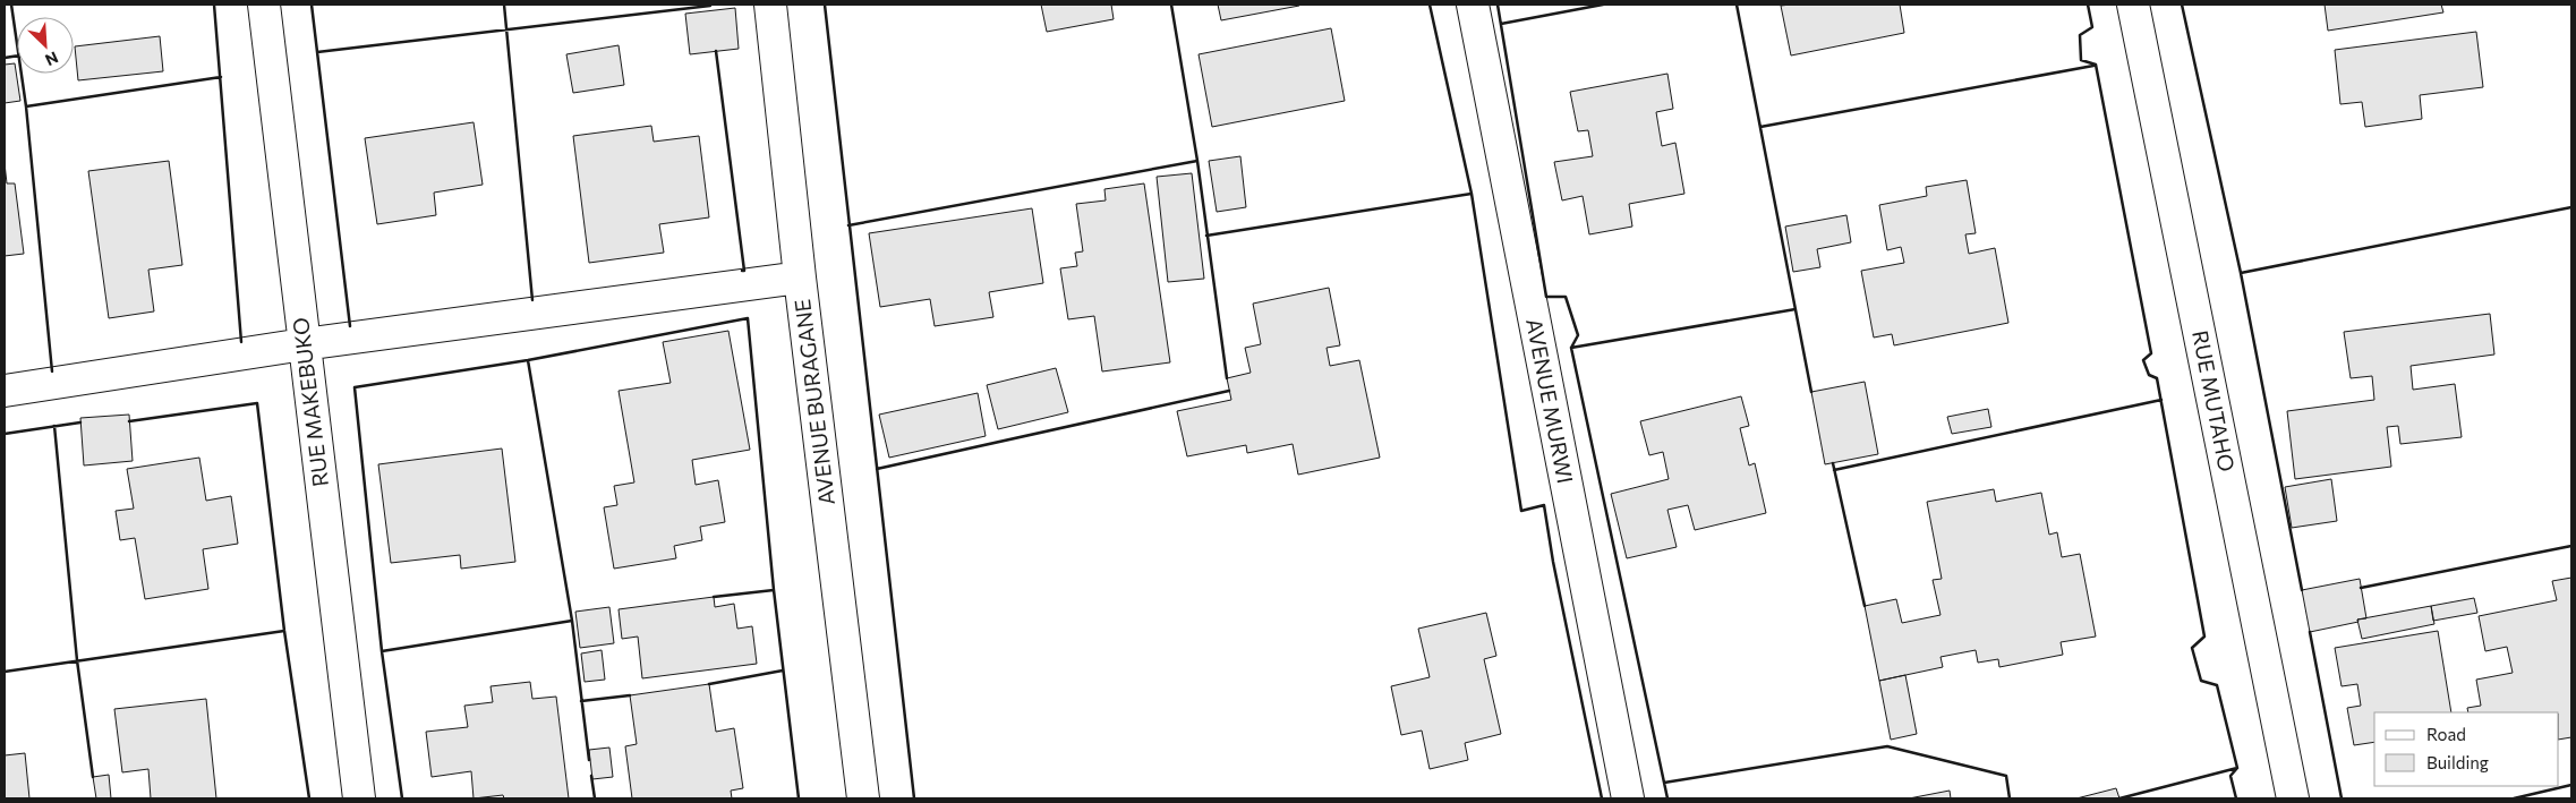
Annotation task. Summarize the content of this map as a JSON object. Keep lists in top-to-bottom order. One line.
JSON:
{"streets":{"street":["AVENUE MURWI","RUE MUTAHO","RUE MAKEBUKO","AVENUE BURAGANE"]},"legend":["Road","Building"],"north":"bottom right"}
